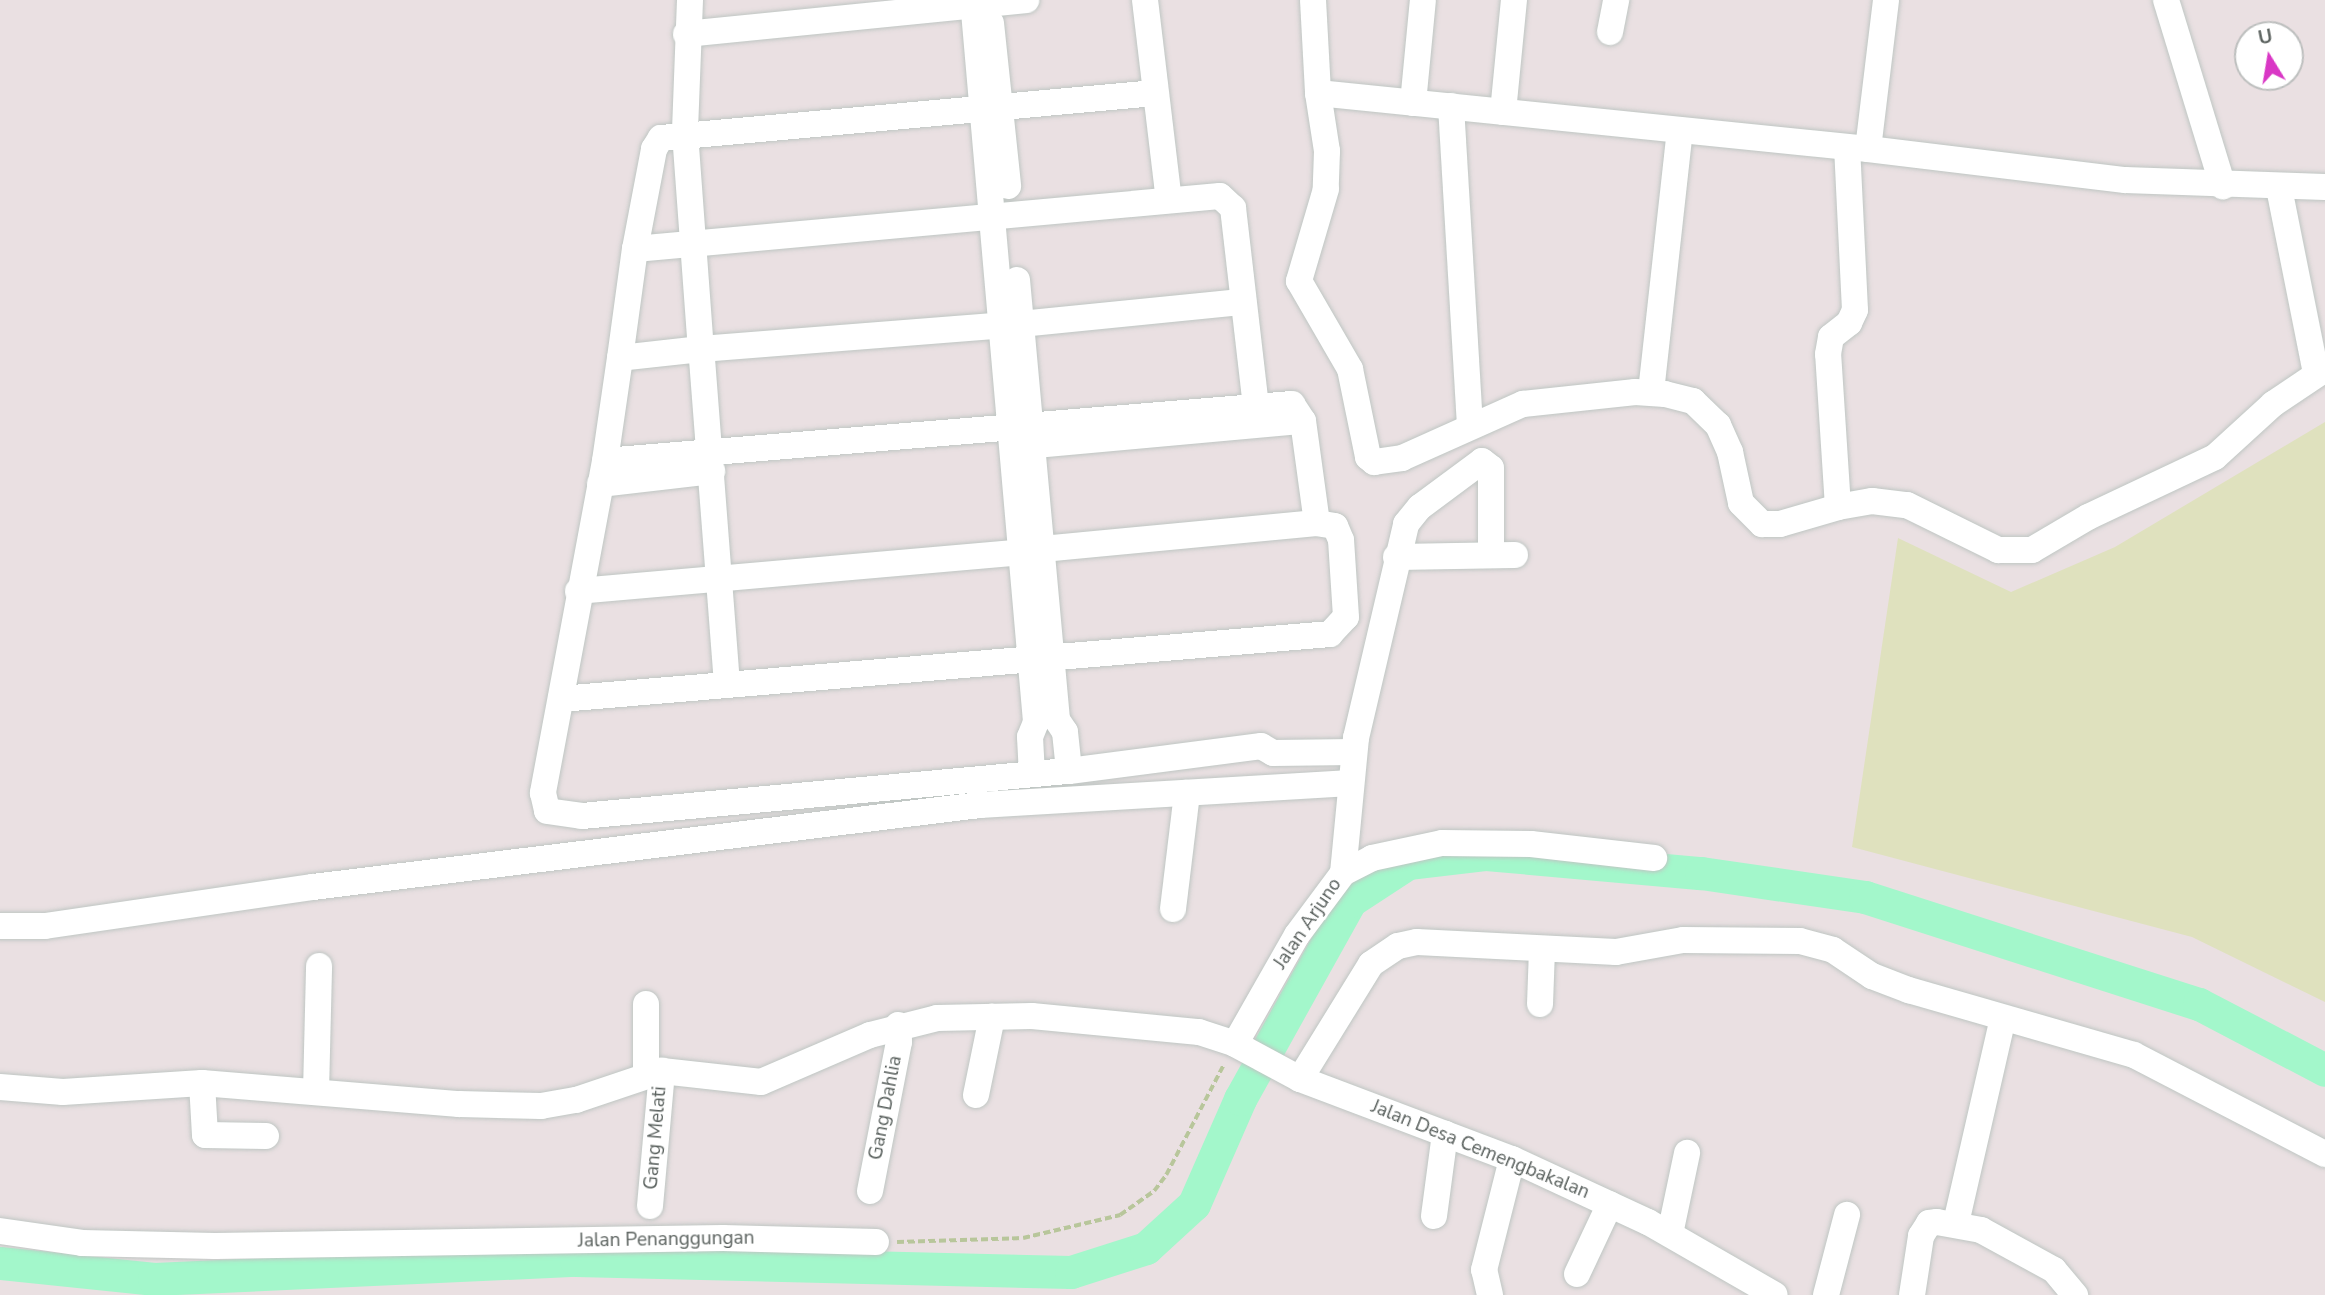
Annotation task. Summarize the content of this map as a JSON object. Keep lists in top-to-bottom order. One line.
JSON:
{"streets":{"street":["Jalan Arjuno","Gang Dahlia","Gang Melati","Jalan Desa Cemengbakalan","Jalan Penanggungan"]},"crossings":[["Jalan Arjuno","Jalan Desa Cemengbakalan"],["Gang Dahlia","Jalan Desa Cemengbakalan"],["Gang Melati","Jalan Desa Cemengbakalan"]],"north":"top"}
